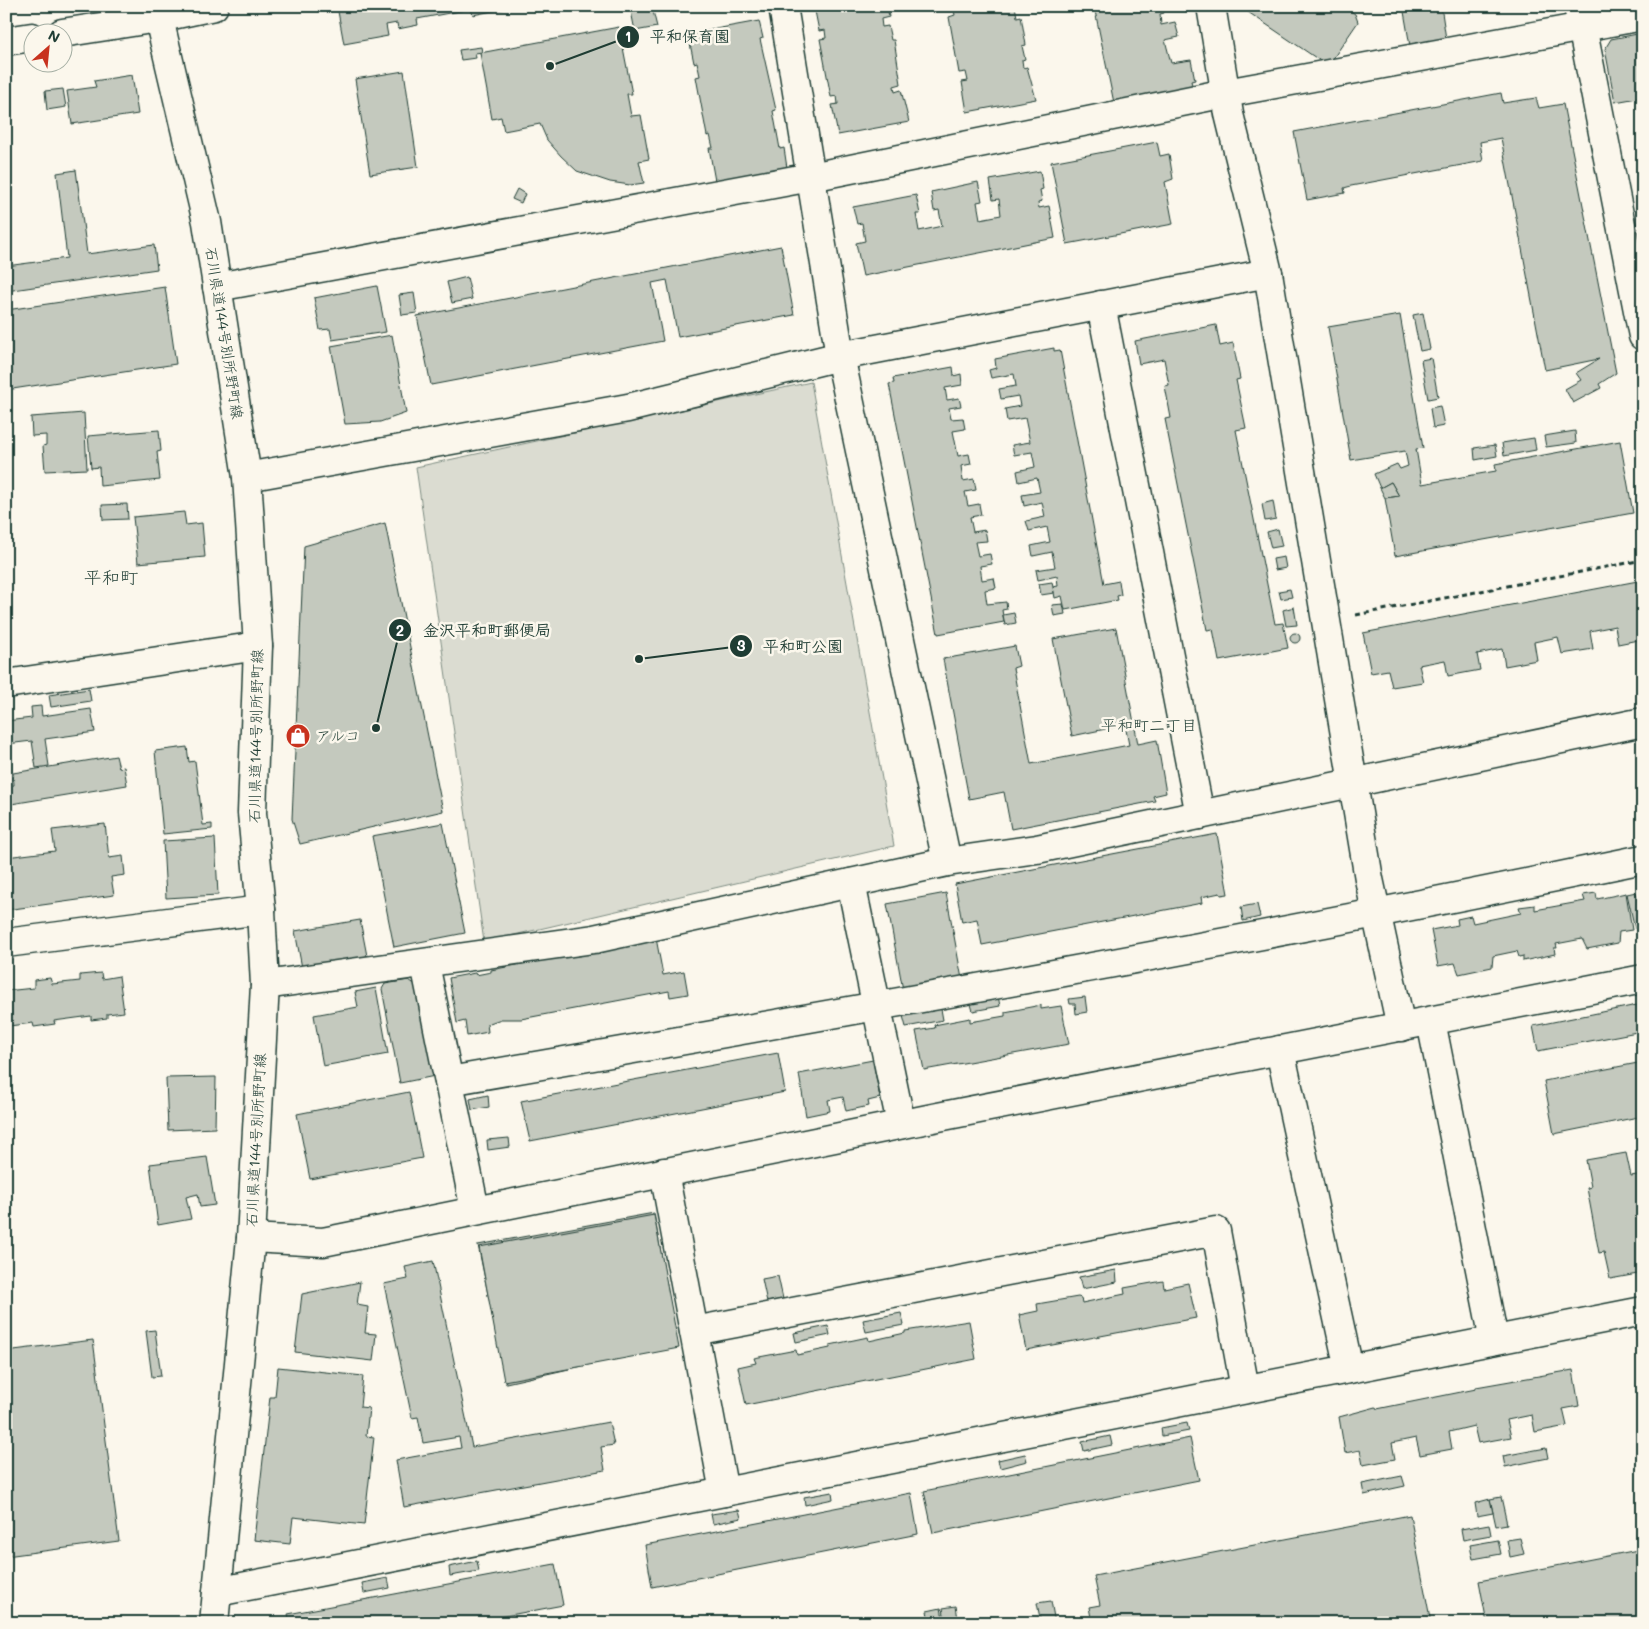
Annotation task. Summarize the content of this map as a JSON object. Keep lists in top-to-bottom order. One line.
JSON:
{"streets":{"street":["石川県道144号別所野町線"]},"districts":["平和町","平和町二丁目"],"places":{"other":["平和保育園","平和町公園","金沢平和町郵便局"],"shop":["アルコ"]},"north":"top right"}
